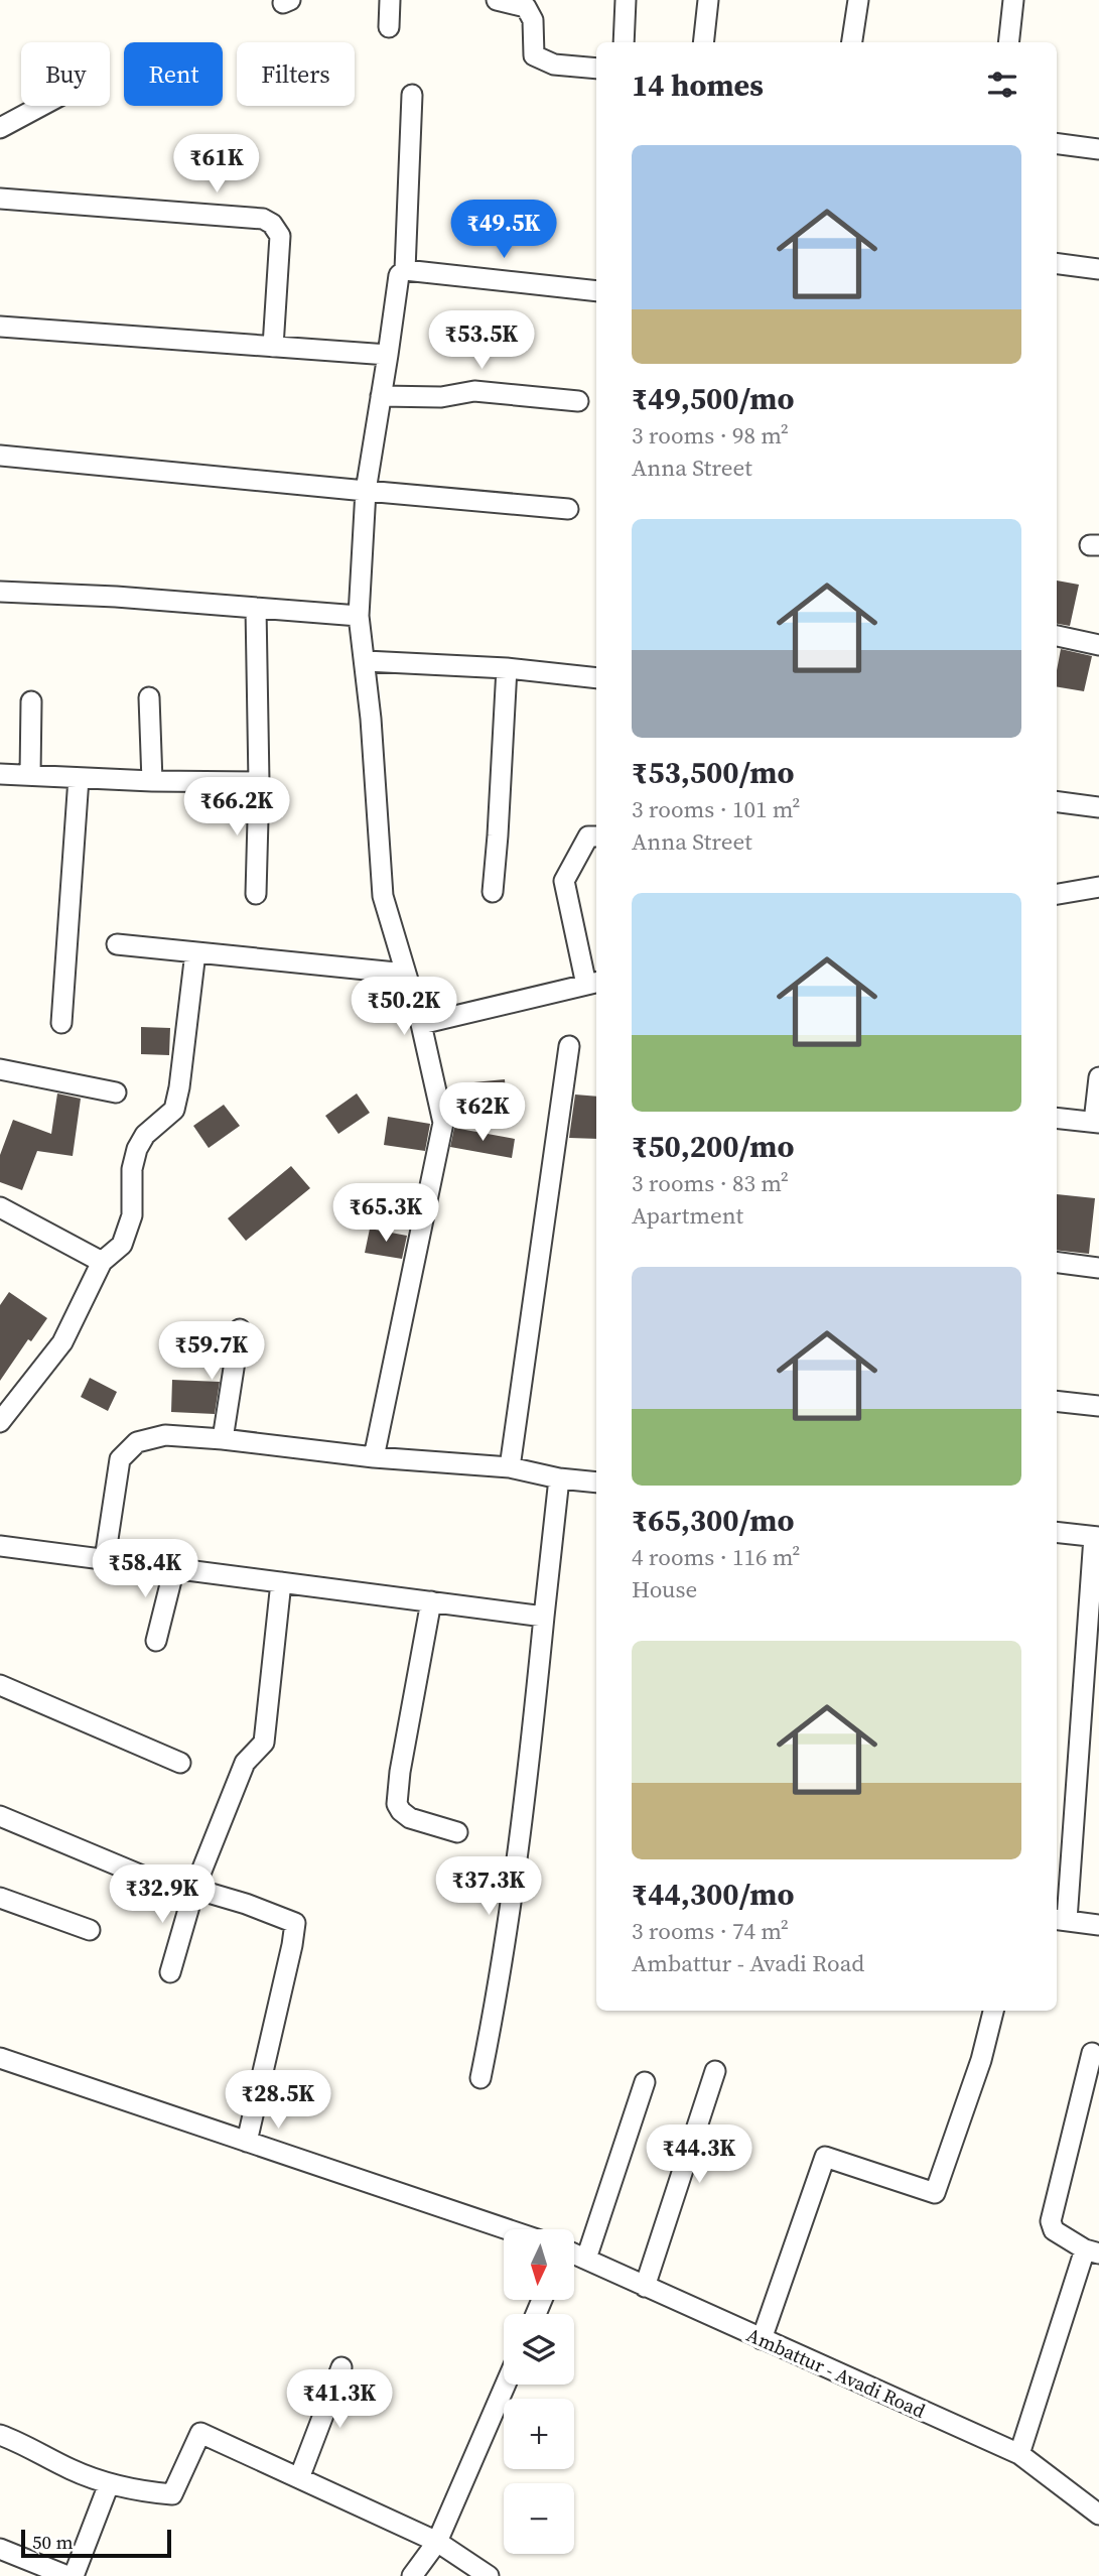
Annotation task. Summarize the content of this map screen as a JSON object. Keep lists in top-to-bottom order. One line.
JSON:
{"streets":{"street":["Ambattur - Avadi Road"]},"scale_bar":"50 m","north":"bottom","page":{"chip":["Buy","Rent","Filters"],"heading":"14 homes","list":[{"name":"₹49,500/mo","note":"3 rooms · 98 m² · Anna Street"},{"name":"₹53,500/mo","note":"3 rooms · 101 m² · Anna Street"},{"name":"₹50,200/mo","note":"3 rooms · 83 m² · Apartment"},{"name":"₹65,300/mo","note":"4 rooms · 116 m² · House"},{"name":"₹44,300/mo","note":"3 rooms · 74 m² · Ambattur - Avadi Road"}],"price":["₹61K","₹49.5K","₹53.5K","₹66.2K","₹50.2K","₹62K","₹65.3K","₹59.7K","₹58.4K","₹37.3K","₹32.9K","₹28.5K","₹44.3K","₹41.3K"],"map_buttons":["+","−"],"scale":"50 m"}}
